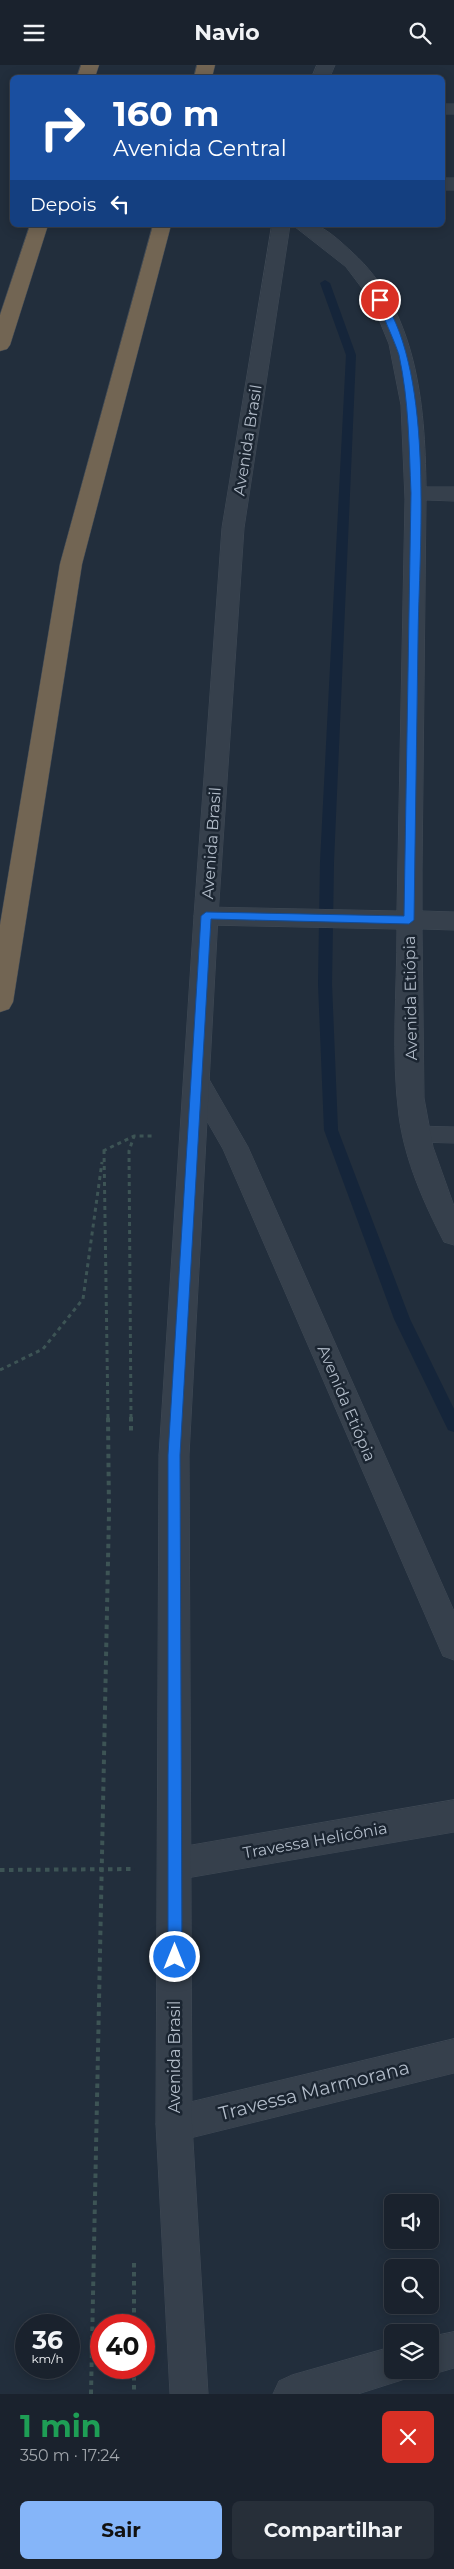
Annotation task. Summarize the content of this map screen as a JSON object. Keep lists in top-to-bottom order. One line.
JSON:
{"streets":{"street":["Avenida Brasil","Avenida Etiópia","Travessa Helicônia","Travessa Marmorana"]},"crossings":[["Avenida Brasil","Avenida Etiópia"],["Avenida Brasil","Travessa Helicônia"],["Avenida Brasil","Travessa Marmorana"]],"page":{"header":"Navio","turn":["160 m","Avenida Central"],"then":"Depois","speed":"36 km/h","limit":"40","heading":["1 min","350 m · 17:24"],"buttons":["Sair","Compartilhar"]}}
